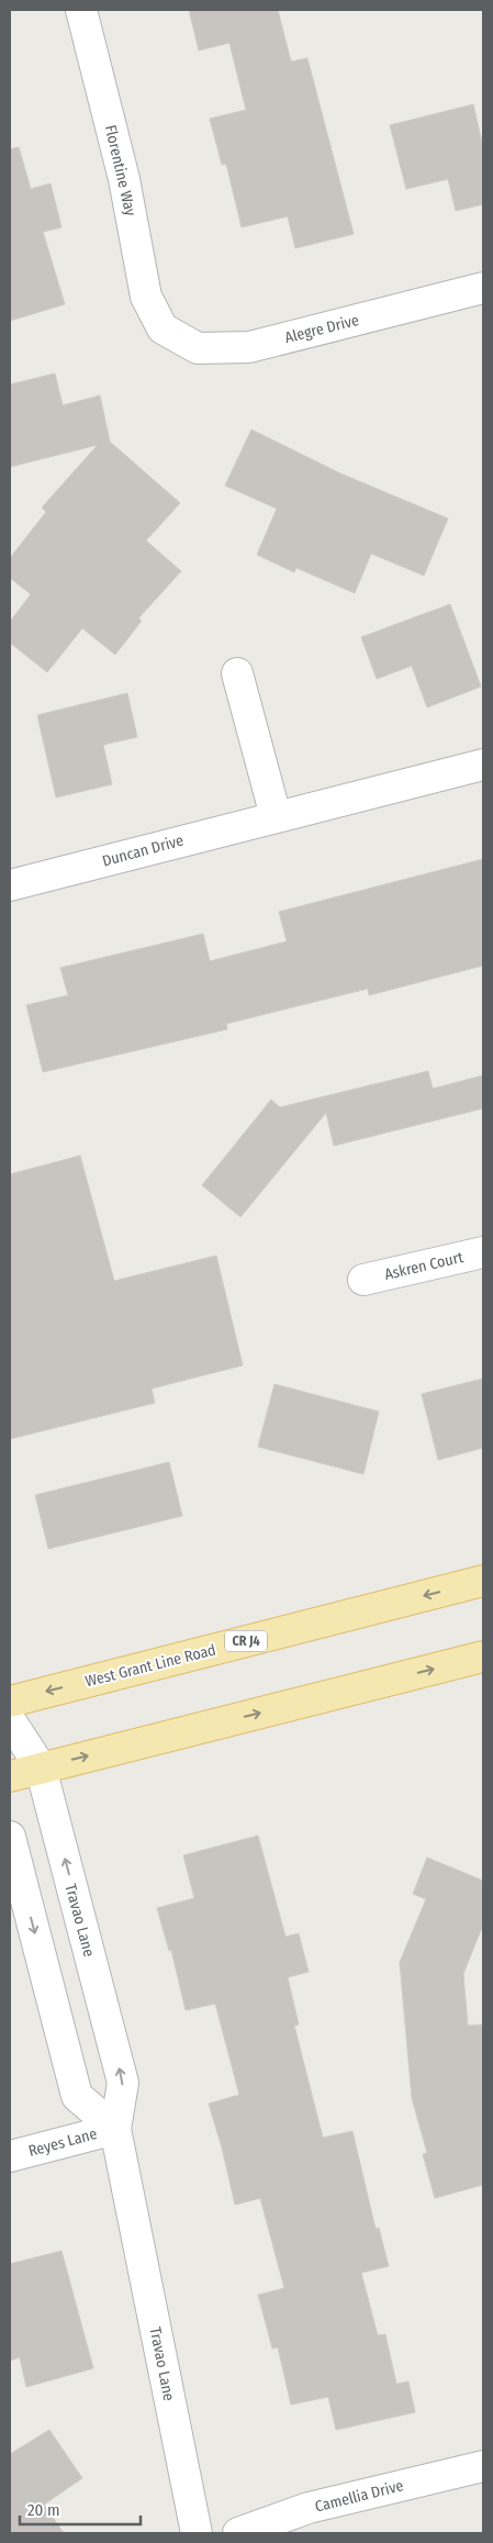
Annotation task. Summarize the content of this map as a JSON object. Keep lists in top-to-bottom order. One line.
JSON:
{"streets":{"main road":["CR J4","West Grant Line Road"],"street":["Florentine Way","Alegre Drive","Duncan Drive","Askren Court","Travao Lane","Reyes Lane","Camellia Drive"]},"crossings":[["Florentine Way","Alegre Drive"],["Travao Lane","Reyes Lane"]],"scale_bar":"20 m"}
